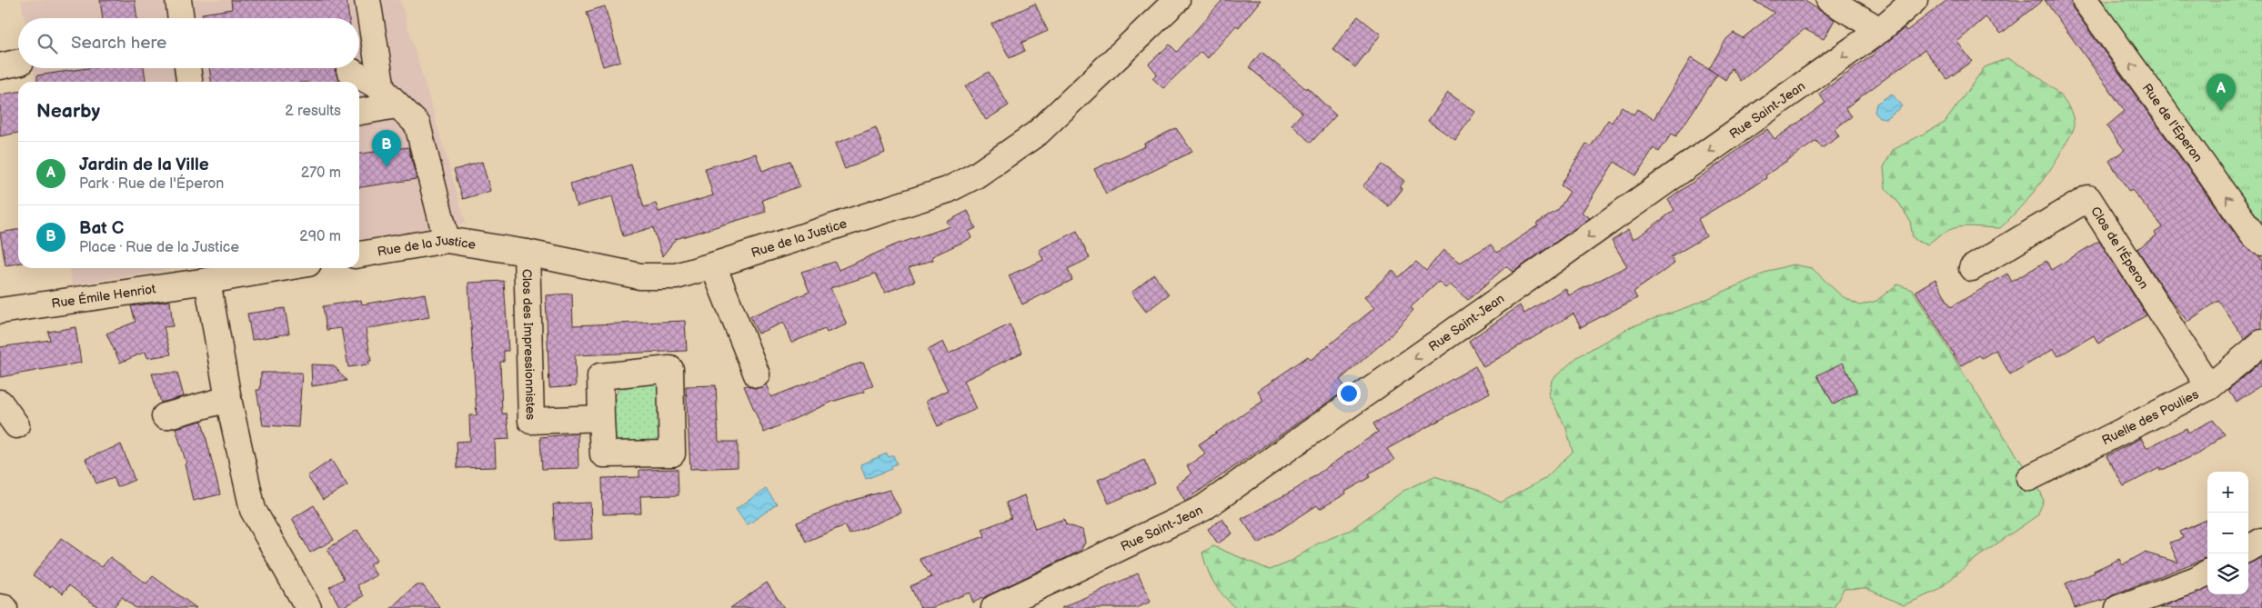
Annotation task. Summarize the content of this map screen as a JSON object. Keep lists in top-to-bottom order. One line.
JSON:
{"streets":{"street":["Rue Saint-Jean","Rue de l'Éperon","Rue de la Justice","Clos de l'Éperon","Rue Émile Henriot","Clos des Impressionnistes","Ruelle des Poulies"]},"crossings":[["Rue de la Justice","Clos des Impressionnistes"],["Clos de l'Éperon","Ruelle des Poulies"]],"one_way":["Rue Saint-Jean","Rue de l'Éperon"],"page":{"search":"Search here","pins":["A","B"],"heading":["Nearby","2 results"],"list":[{"mark":"A","name":"Jardin de la Ville","note":"Park · Rue de l'Éperon","value":"270 m"},{"mark":"B","name":"Bat C","note":"Place · Rue de la Justice","value":"290 m"}],"map_buttons":["+","−"]}}
